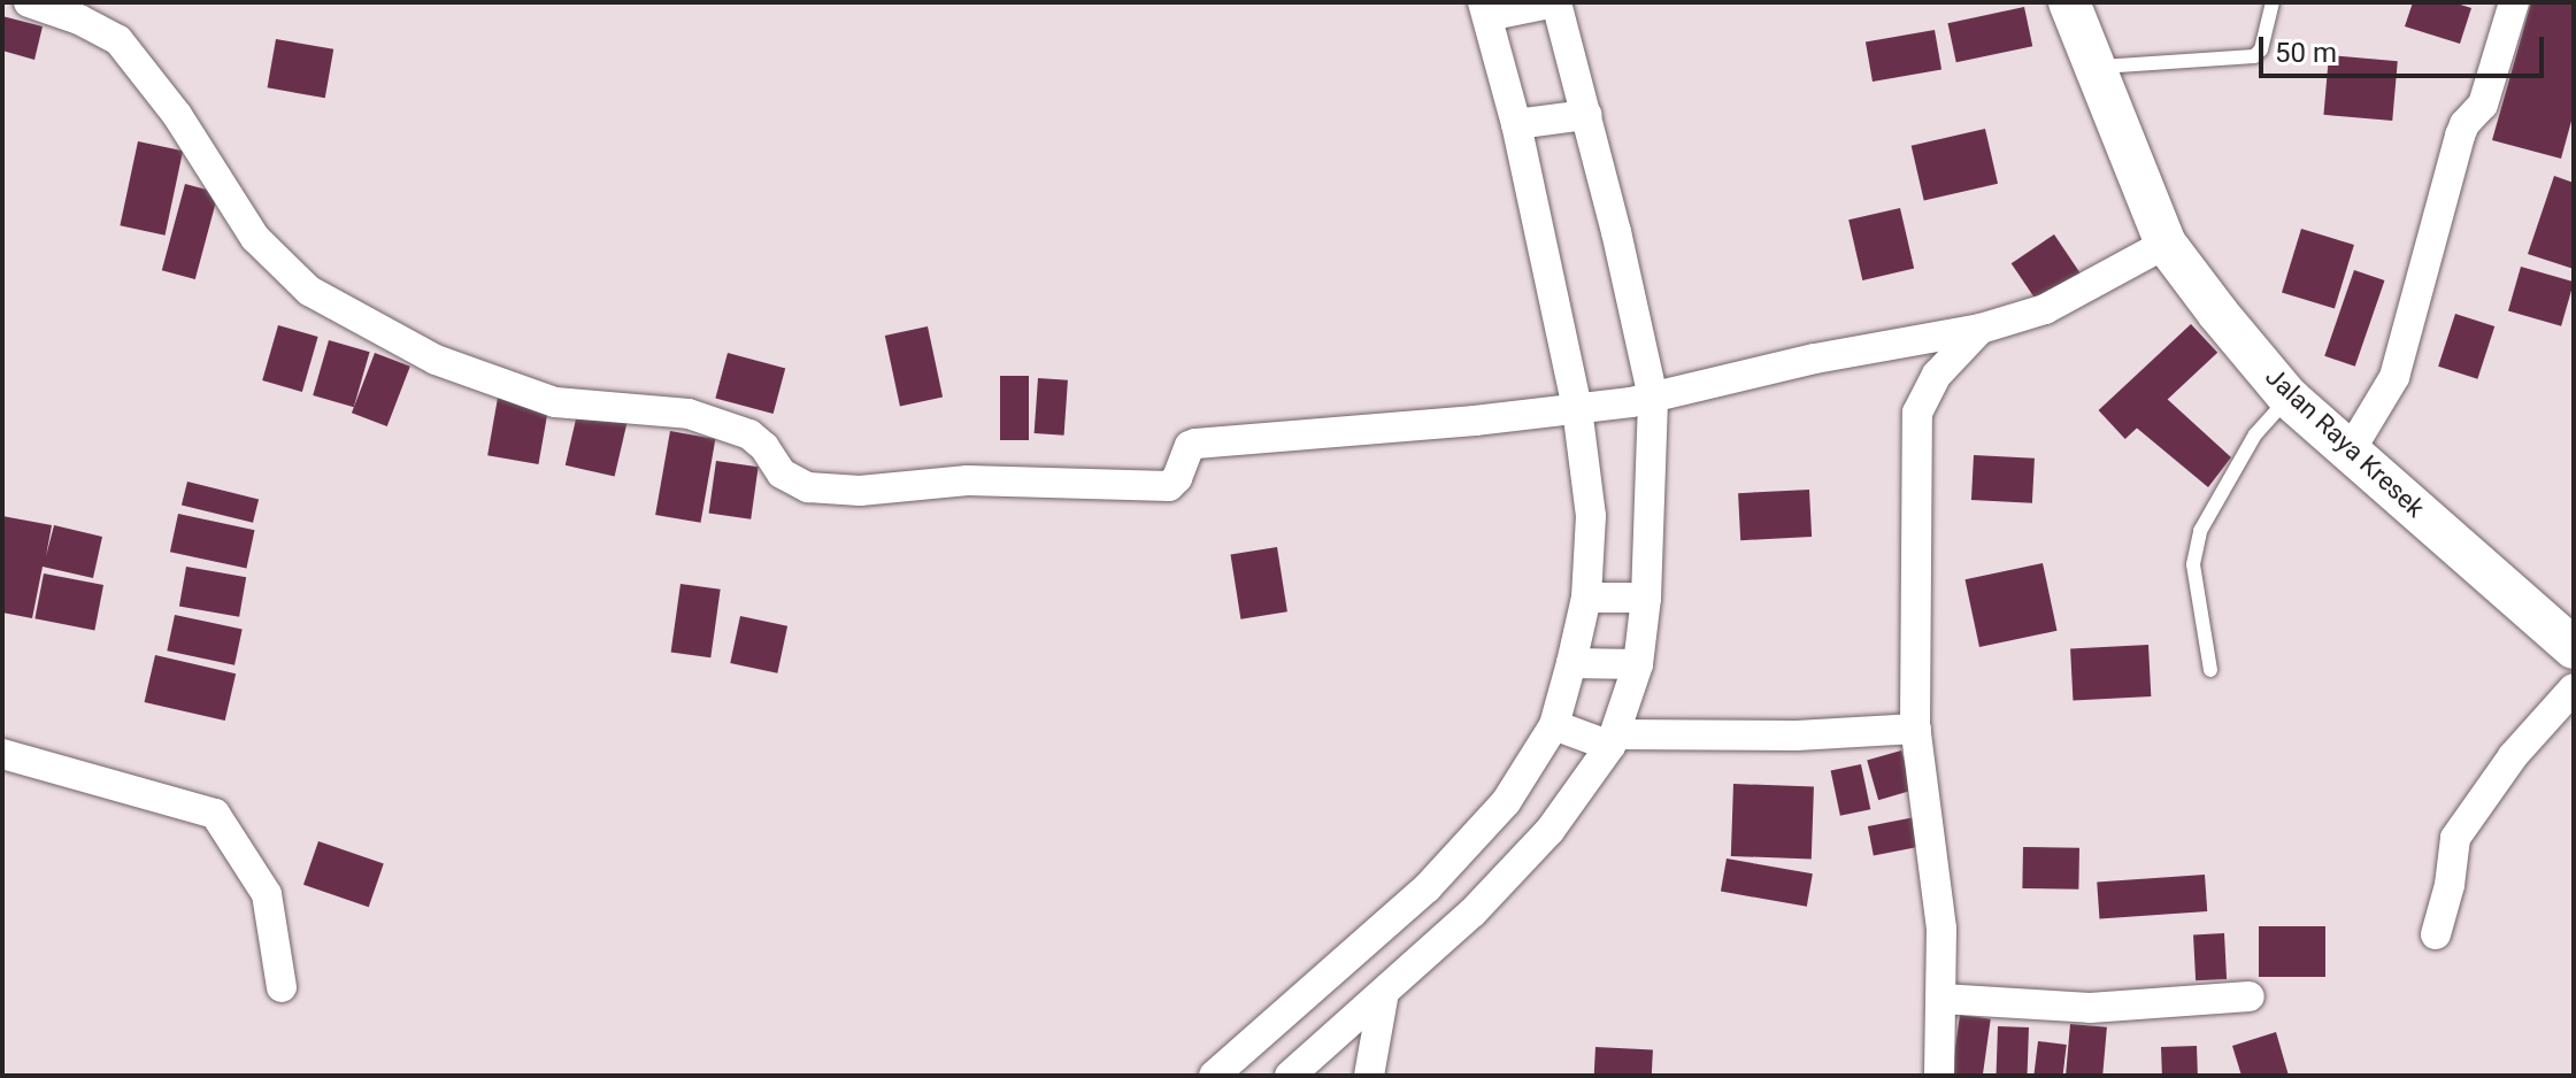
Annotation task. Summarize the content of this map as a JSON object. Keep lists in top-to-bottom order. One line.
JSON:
{"streets":{"main road":["Jalan Raya Kresek"]},"scale_bar":"50 m"}
